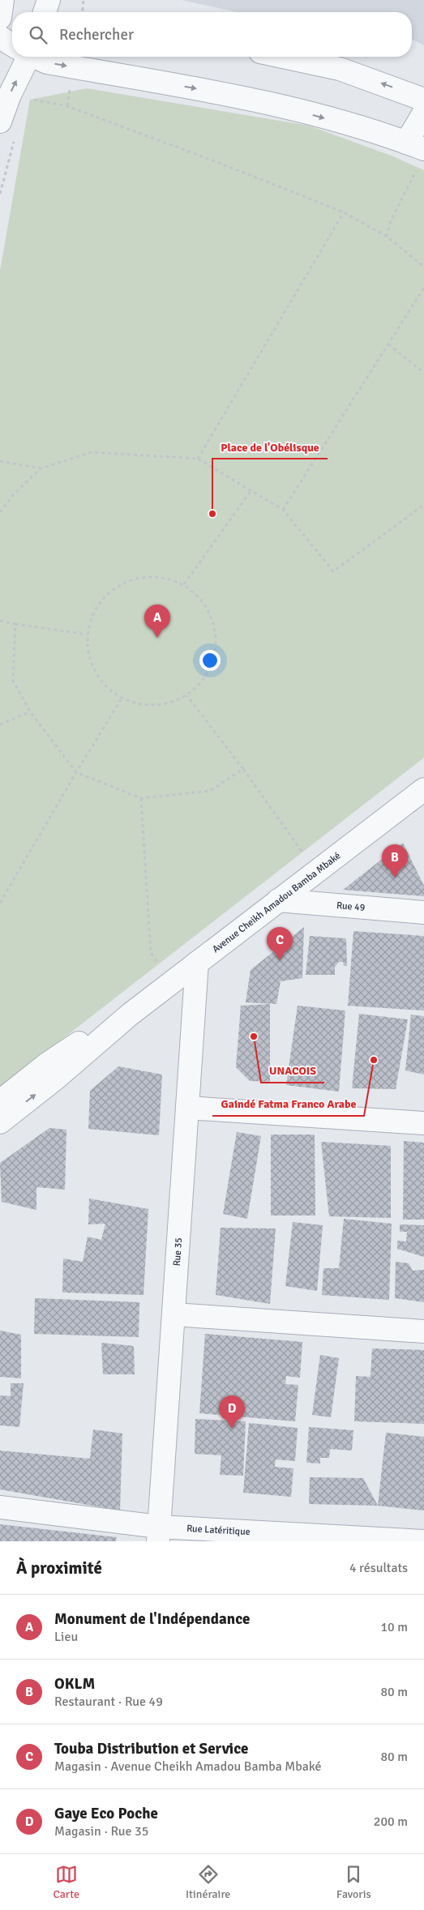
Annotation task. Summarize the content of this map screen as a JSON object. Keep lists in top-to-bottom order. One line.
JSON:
{"streets":{"street":["Avenue Cheikh Amadou Bamba Mbaké","Rue 49","Rue 35","Rue Latéritique"]},"crossings":[["Avenue Cheikh Amadou Bamba Mbaké","Rue 49"],["Avenue Cheikh Amadou Bamba Mbaké","Rue 35"],["Rue 35","Rue Latéritique"]],"places":["Place de l'Obélisque","UNACOIS","Gaindé Fatma Franco Arabe"],"page":{"search":"Rechercher","pins":["A","B","C","D"],"heading":["À proximité","4 résultats"],"list":[{"mark":"A","name":"Monument de l'Indépendance","note":"Lieu","value":"10 m"},{"mark":"B","name":"OKLM","note":"Restaurant · Rue 49","value":"80 m"},{"mark":"C","name":"Touba Distribution et Service","note":"Magasin · Avenue Cheikh Amadou Bamba Mbaké","value":"80 m"},{"mark":"D","name":"Gaye Eco Poche","note":"Magasin · Rue 35","value":"200 m"}],"nav":["Carte","Itinéraire","Favoris"]}}
